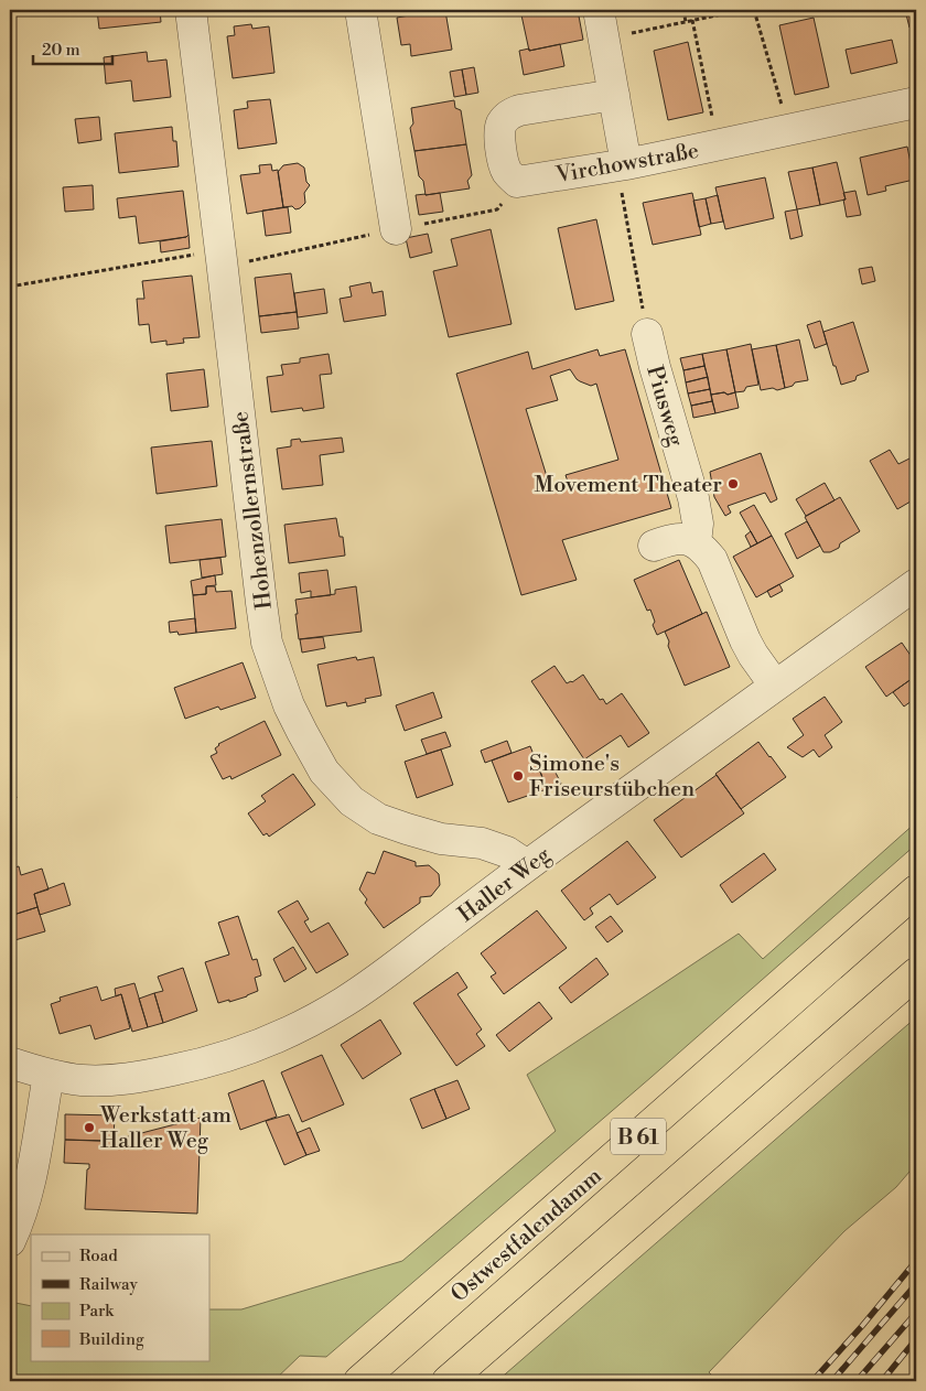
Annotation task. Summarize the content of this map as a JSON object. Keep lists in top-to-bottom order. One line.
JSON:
{"streets":{"highway":["B 61","Ostwestfalendamm"],"street":["Virchowstraße","Piusweg","Hohenzollernstraße","Haller Weg"]},"crossings":[["Hohenzollernstraße","Haller Weg"]],"places":["Movement Theater","Simone's Friseurstübchen","Werkstatt am Haller Weg"],"legend":["Road","Railway","Park","Building"],"scale_bar":"20 m"}
